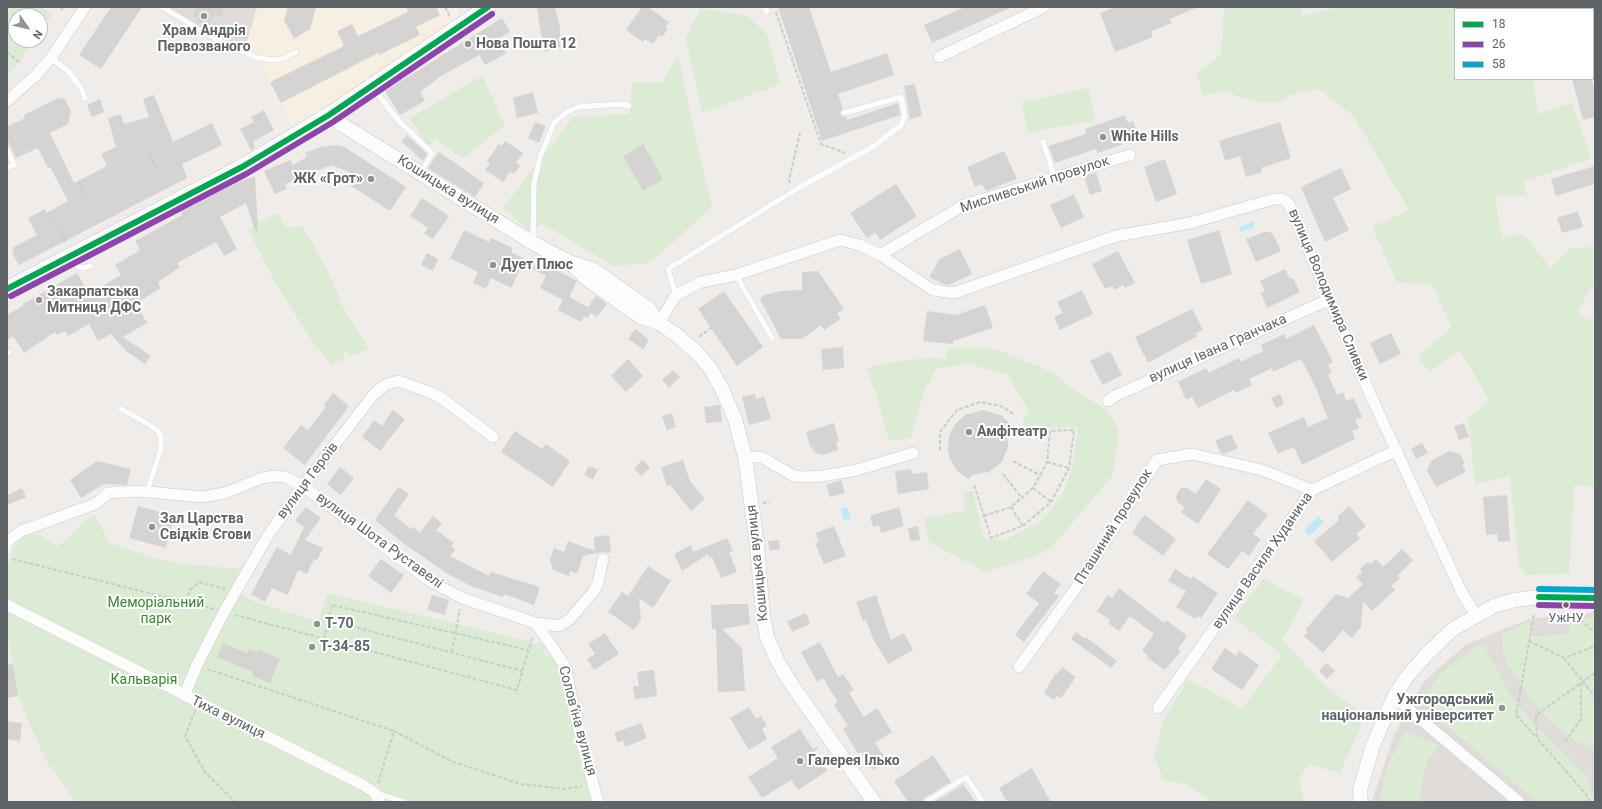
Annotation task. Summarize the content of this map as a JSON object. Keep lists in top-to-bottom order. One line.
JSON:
{"streets":{"street":["Мисливський провулок","Кошицька вулиця","вулиця Володимира Сливки","вулиця Івана Гранчака","вулиця Героїв","Пташиний провулок","вулиця Шота Руставелі","вулиця Василя Худанича","Тиха вулиця","Соловʼїна вулиця"]},"crossings":[["Мисливський провулок","вулиця Володимира Сливки"],["вулиця Володимира Сливки","вулиця Івана Гранчака"],["вулиця Володимира Сливки","вулиця Василя Худанича"],["вулиця Героїв","вулиця Шота Руставелі"],["вулиця Героїв","Тиха вулиця"],["Пташиний провулок","вулиця Василя Худанича"],["вулиця Шота Руставелі","Соловʼїна вулиця"]],"parks":["Меморіальний парк","Кальварія"],"places":["Храм Андрія Первозваного","Нова Пошта 12","White Hills","ЖК «Грот»","Дует Плюс","Закарпатська Митниця ДФС","Амфітеатр","Зал Царства Свідків Єгови","УжНУ","Т-70","Т-34-85","Ужгородський національний університет","Галерея Ілько"],"lines":["transit line 18","transit line 26","transit line 58"],"legend":["18","26","58"],"north":"bottom right"}
